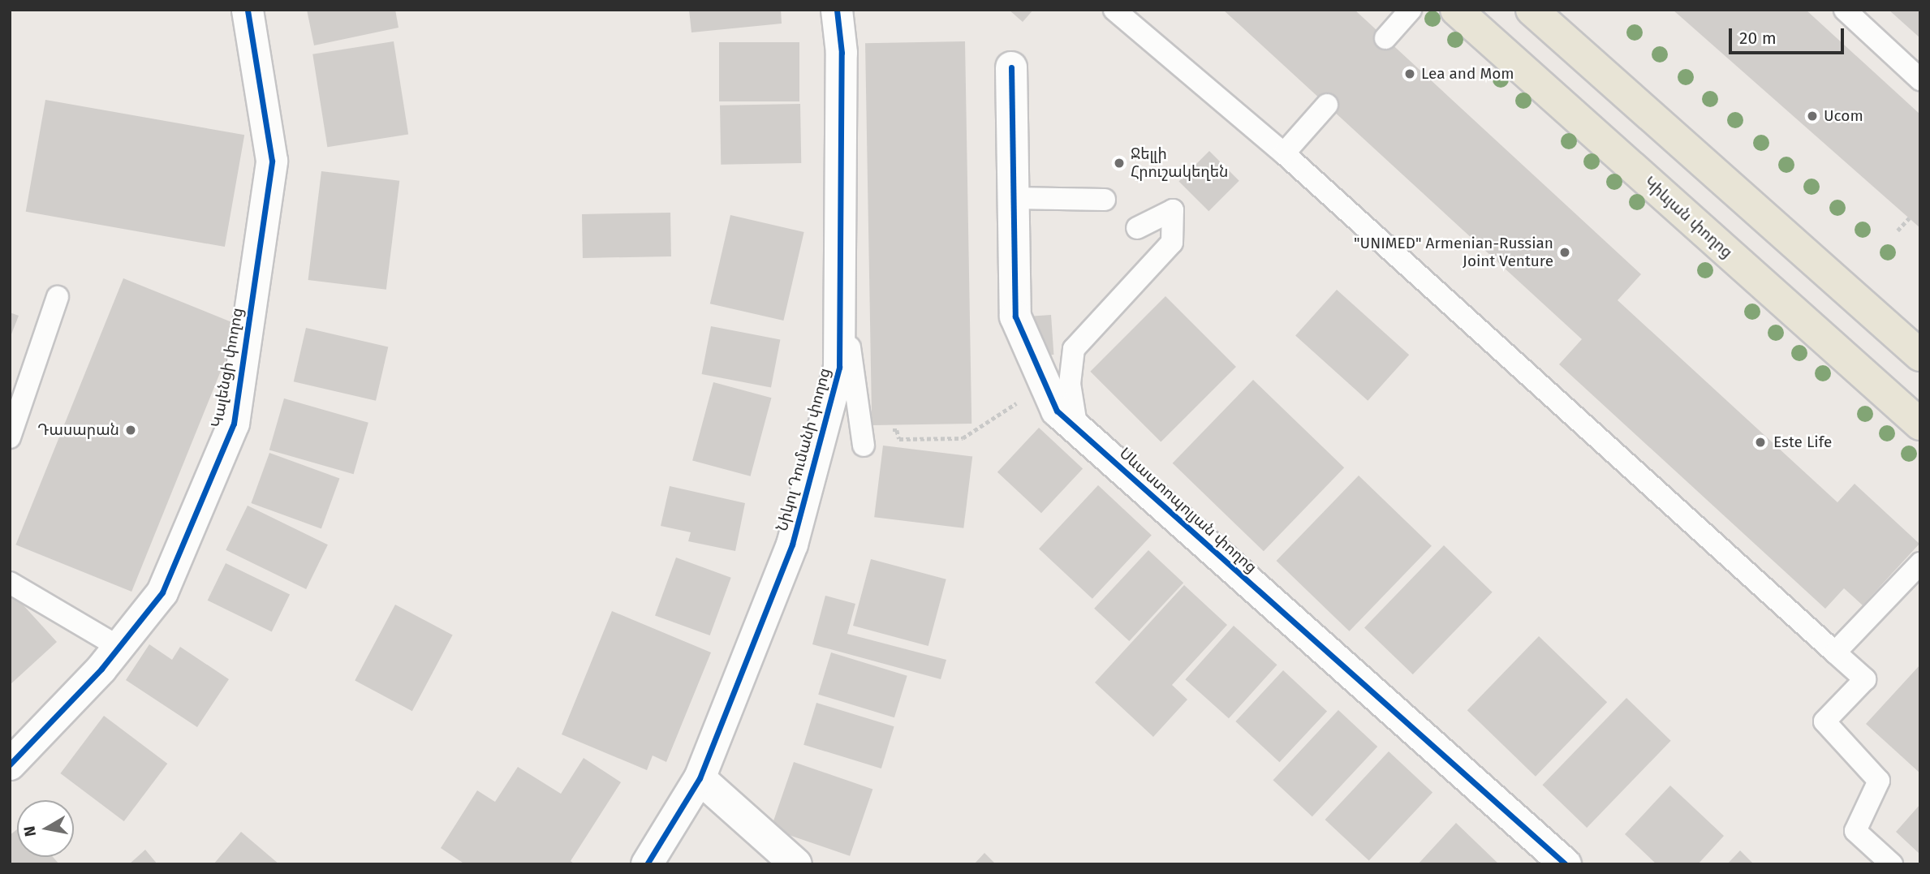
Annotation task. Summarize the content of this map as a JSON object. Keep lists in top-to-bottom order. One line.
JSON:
{"streets":{"main road":["Կիևյան փողոց"],"street":["Կալենցի փողոց","Նիկոլ Դումանի փողոց","Սևաստոպոլյան փողոց"]},"places":["Lea and Mom","Ucom","Ջելլի Հրուշակեղեն","\"UNIMED\" Armenian-Russian Joint Venture","Դասարան","Este Life"],"scale_bar":"20 m","north":"left"}
